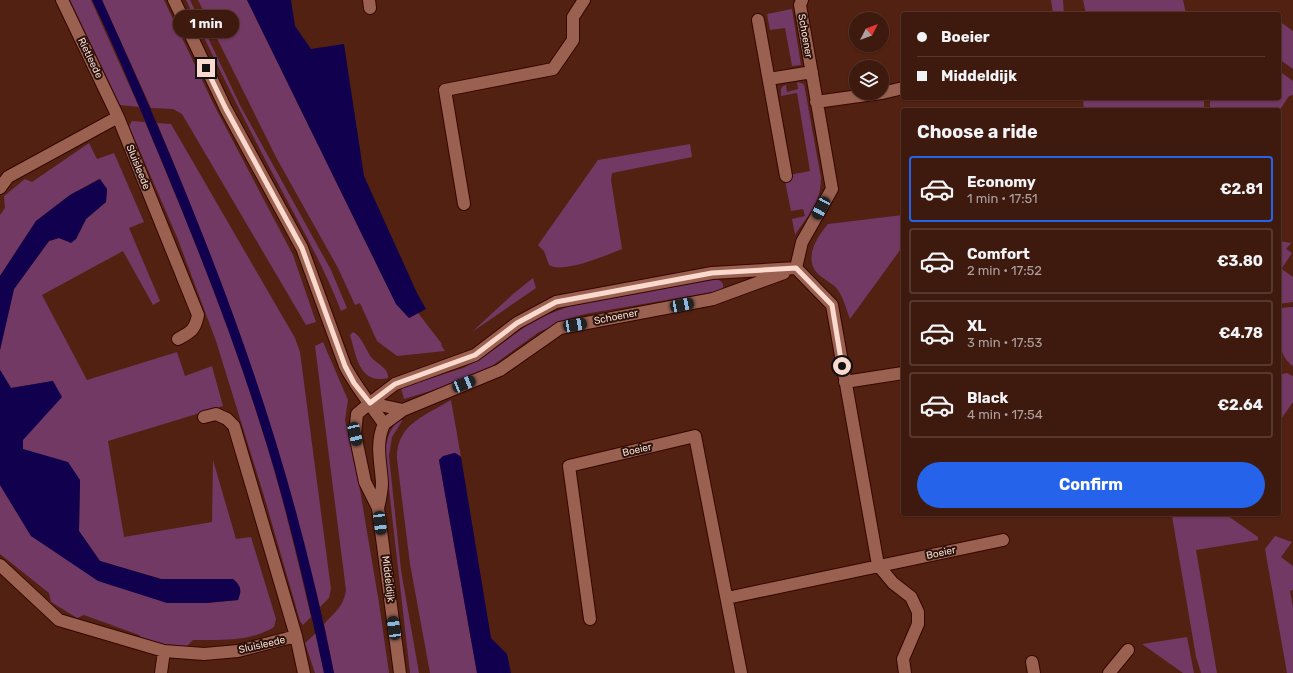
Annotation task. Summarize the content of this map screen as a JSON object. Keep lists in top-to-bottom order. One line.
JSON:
{"streets":{"street":["Schoener","Rietleede","Sluisleede","Boeier","Middeldijk"]},"crossings":[["Schoener","Middeldijk"],["Rietleede","Sluisleede"]],"north":"top right","page":{"bubble":"1 min","banner":["Boeier","Middeldijk"],"heading":"Choose a ride","list":[{"name":"Economy","note":"1 min · 17:51","value":"€2.81"},{"name":"Comfort","note":"2 min · 17:52","value":"€3.80"},{"name":"XL","note":"3 min · 17:53","value":"€4.78"},{"name":"Black","note":"4 min · 17:54","value":"€2.64"}],"buttons":"Confirm"}}
